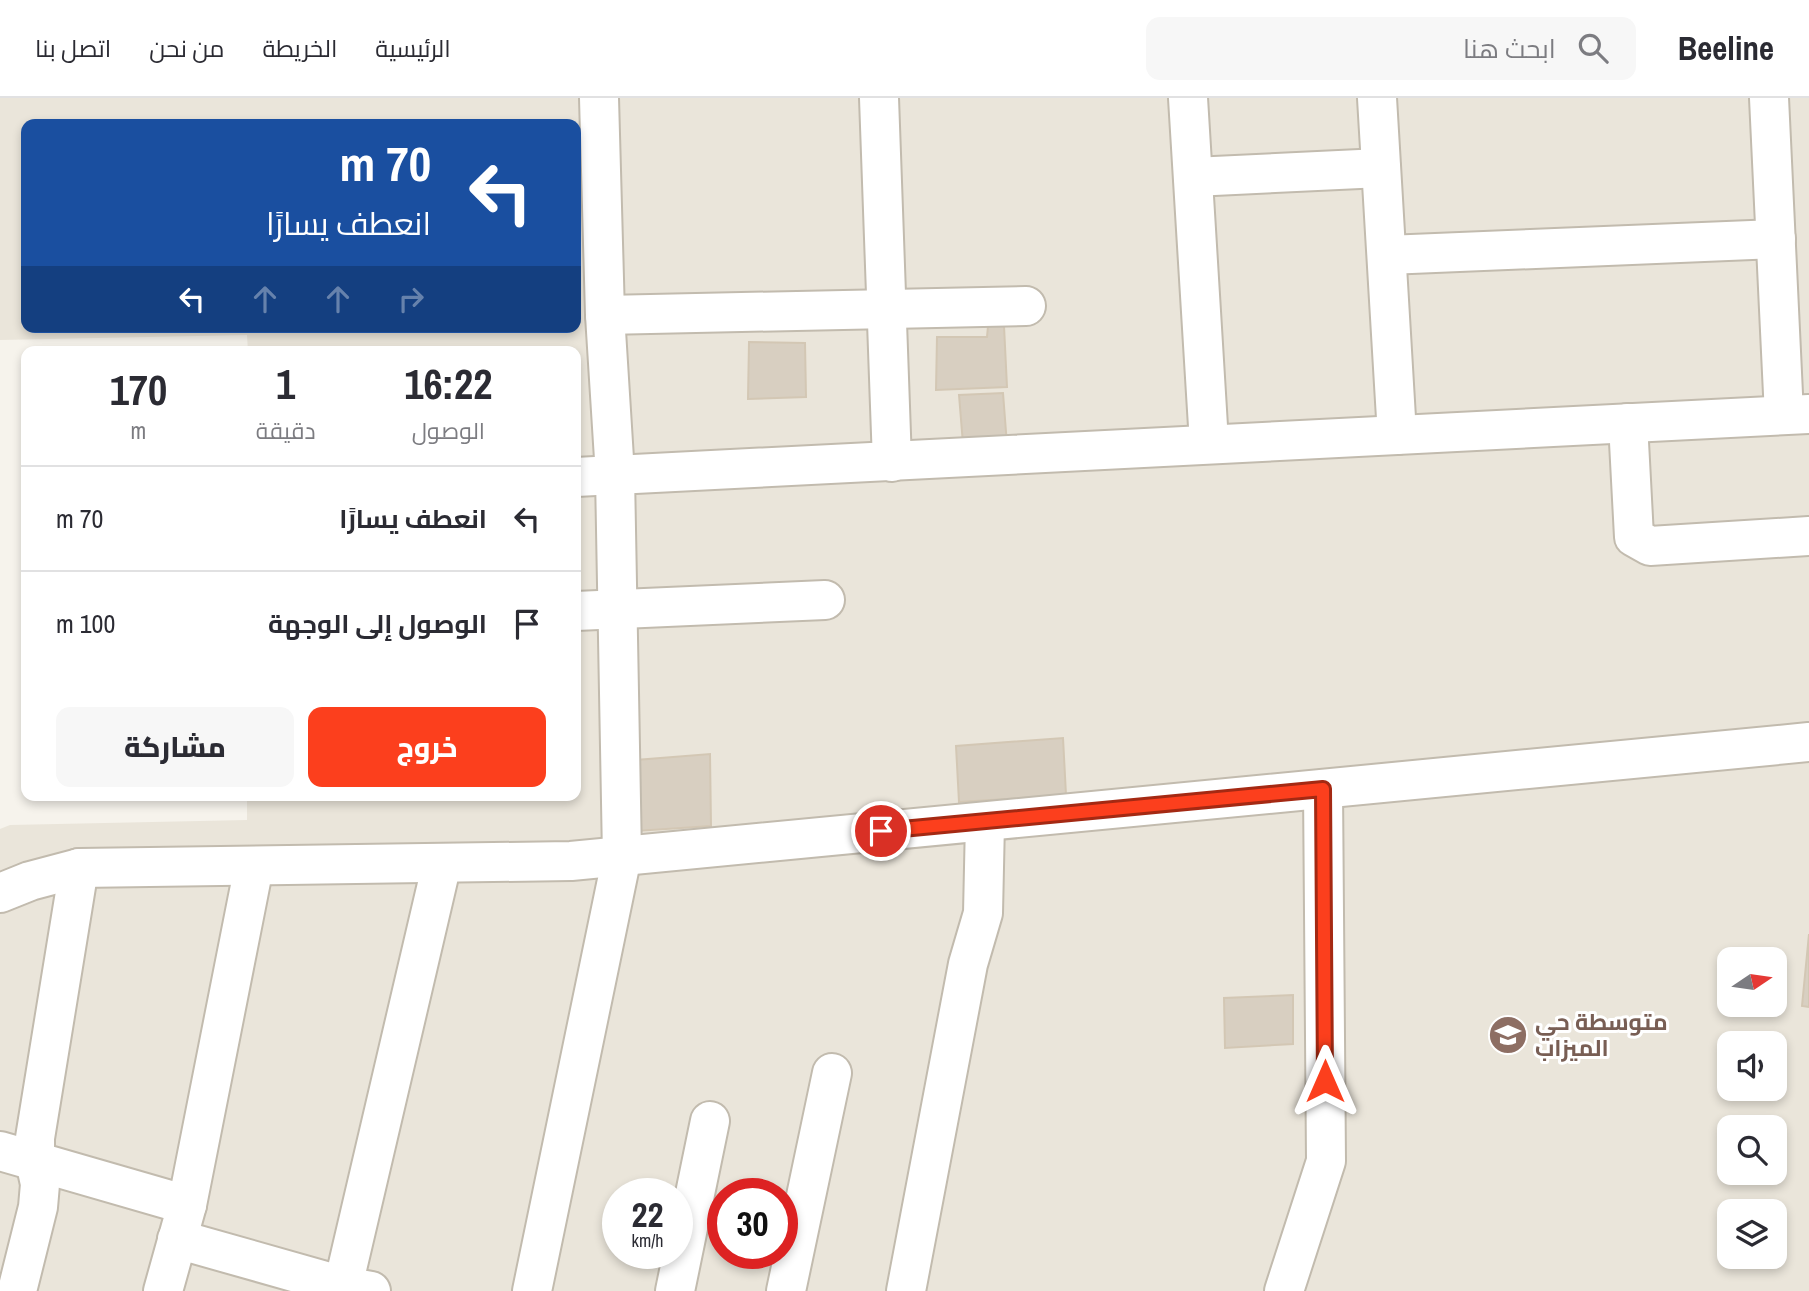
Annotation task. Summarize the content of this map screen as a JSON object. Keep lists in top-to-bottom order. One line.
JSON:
{"places":{"school or university":["متوسطة حي الميزاب"]},"north":"right","page":{"header":"Beeline","search":"ابحث هنا","nav":["الرئيسية","الخريطة","من نحن","اتصل بنا"],"turn":["70 m","انعطف يسارًا"],"eta":["16:22","الوصول","1","دقيقة","170","m"],"list":[{"name":"انعطف يسارًا","value":"70 m"},{"name":"الوصول إلى الوجهة","value":"100 m"}],"buttons":["خروج","مشاركة"],"speed":"22 km/h","limit":"30"}}
